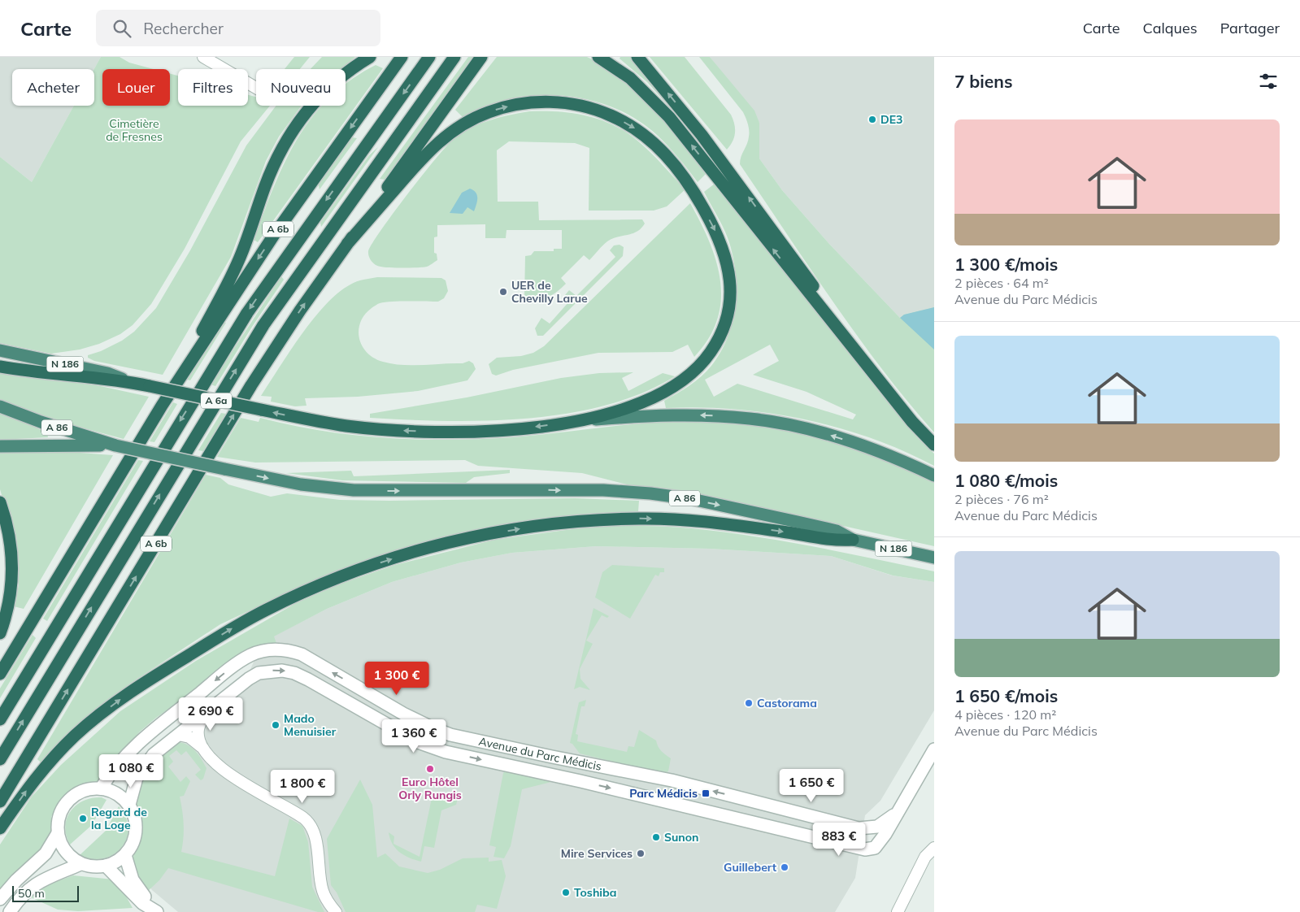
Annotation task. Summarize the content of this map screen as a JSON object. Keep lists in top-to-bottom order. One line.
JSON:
{"streets":{"highway":["A 6b","N 186","A 6a","A 86"],"street":["Avenue du Parc Médicis"]},"crossings":[["N 186","A 86"]],"parks":["Cimetière de Fresnes"],"places":{"other":["DE3","UER de Chevilly Larue","Castorama","Mado Menuisier","Euro Hôtel Orly Rungis","Regard de la Loge","Sunon","Mire Services","Guillebert","Toshiba"],"transit":["Parc Médicis"]},"scale_bar":"50 m","page":{"header":"Carte","search":"Rechercher","nav":["Carte","Calques","Partager"],"heading":"7 biens","chip":["Acheter","Louer","Filtres","Nouveau"],"list":[{"name":"1 300 €/mois","note":"2 pièces · 64 m² · Avenue du Parc Médicis"},{"name":"1 080 €/mois","note":"2 pièces · 76 m² · Avenue du Parc Médicis"},{"name":"1 650 €/mois","note":"4 pièces · 120 m² · Avenue du Parc Médicis"}],"price":["1 300 €","2 690 €","1 360 €","1 080 €","1 650 €","1 800 €","883 €"],"scale":"50 m"}}
